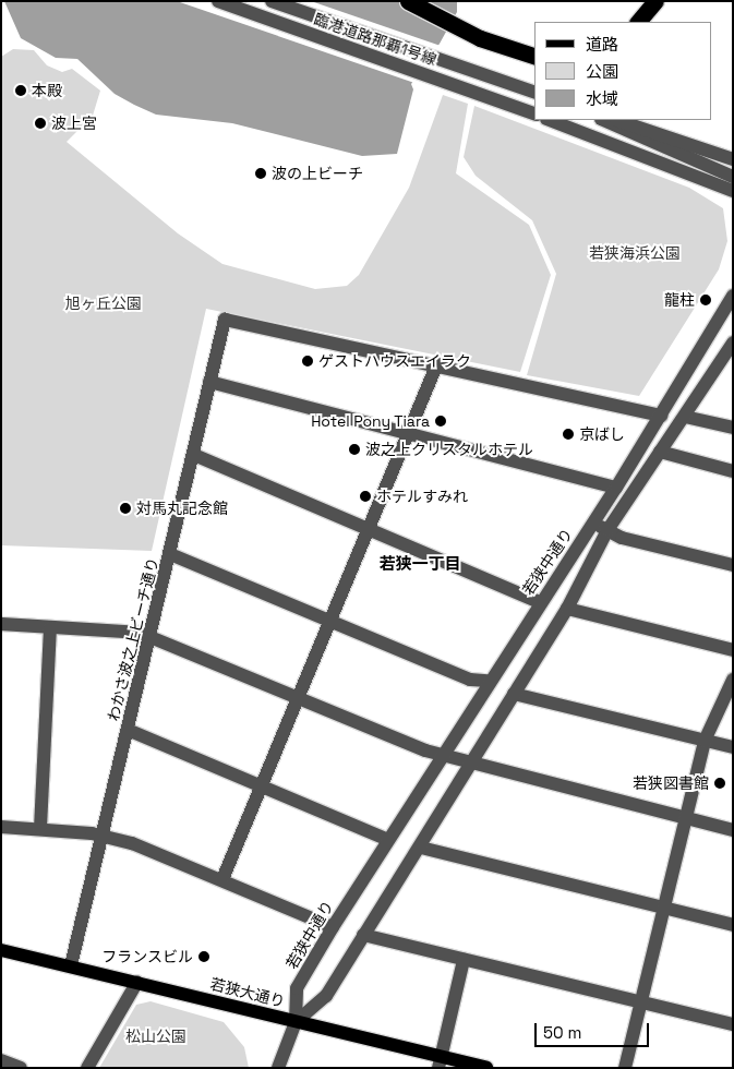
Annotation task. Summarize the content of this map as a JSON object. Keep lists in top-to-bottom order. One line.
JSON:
{"streets":{"main road":["若狭大通り"],"street":["臨港道路那覇1号線","若狭中通り","わかさ波之上ビーチ通り"]},"crossings":[["若狭中通り","若狭大通り"],["わかさ波之上ビーチ通り","若狭大通り"]],"districts":["若狭一丁目"],"parks":["若狭海浜公園","旭ヶ丘公園","松山公園"],"places":["本殿","波上宮","波の上ビーチ","龍柱","ゲストハウスエイラク","Hotel Pony Tiara","京ばし","波之上クリスタルホテル","ホテルすみれ","対馬丸記念館","若狭図書館","フランスビル"],"legend":["道路","公園","水域"],"scale_bar":"50 m"}
